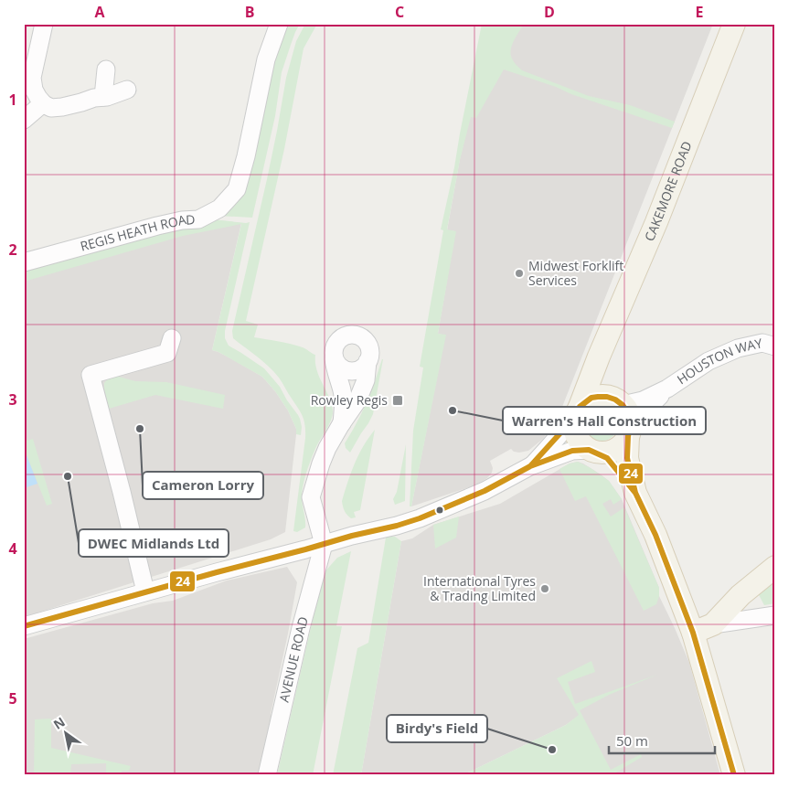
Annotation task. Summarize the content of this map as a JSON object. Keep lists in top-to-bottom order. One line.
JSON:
{"streets":{"main road":["CAKEMORE ROAD"],"street":["REGIS HEATH ROAD","HOUSTON WAY","AVENUE ROAD"]},"crossings":[["CAKEMORE ROAD","HOUSTON WAY"]],"places":{"other":["Midwest Forklift Services","Warren's Hall Construction","Cameron Lorry","DWEC Midlands Ltd","International Tyres & Trading Limited","Birdy's Field"],"transit":["Rowley Regis"]},"lines":["transit line 24"],"scale_bar":"50 m","north":"top left","grid":{"columns":["A","B","C","D","E"],"rows":["1","2","3","4","5"]}}
